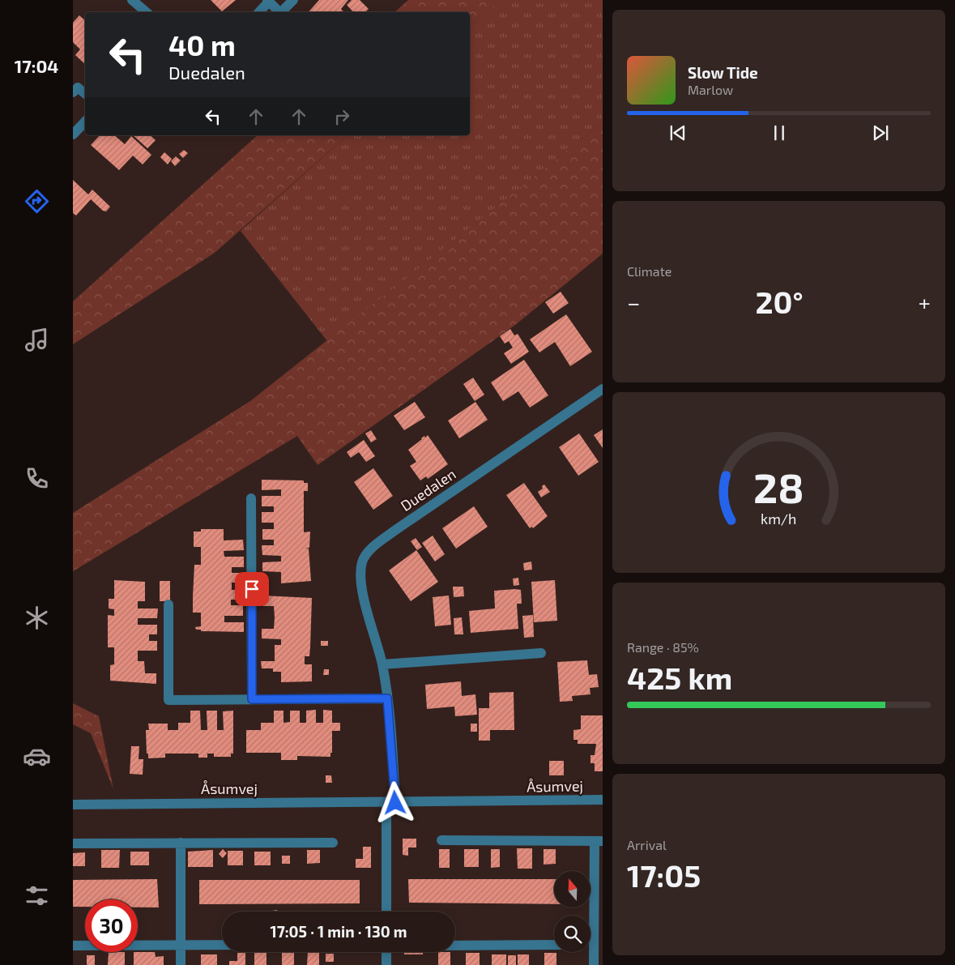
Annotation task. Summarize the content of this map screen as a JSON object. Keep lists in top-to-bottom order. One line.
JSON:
{"streets":{"street":["Duedalen","Åsumvej"]},"crossings":[["Duedalen","Åsumvej"]],"north":"top","page":{"tabs":"17:04","turn":["40 m","Duedalen"],"song":["Slow Tide","Marlow"],"tile":["Climate",["Range · 85%","425 km"],["Arrival","17:05"]],"heat":["−","20°","+"],"limit":"30","trip":"17:05 · 1 min · 130 m","gauge":["28","km/h"]}}
